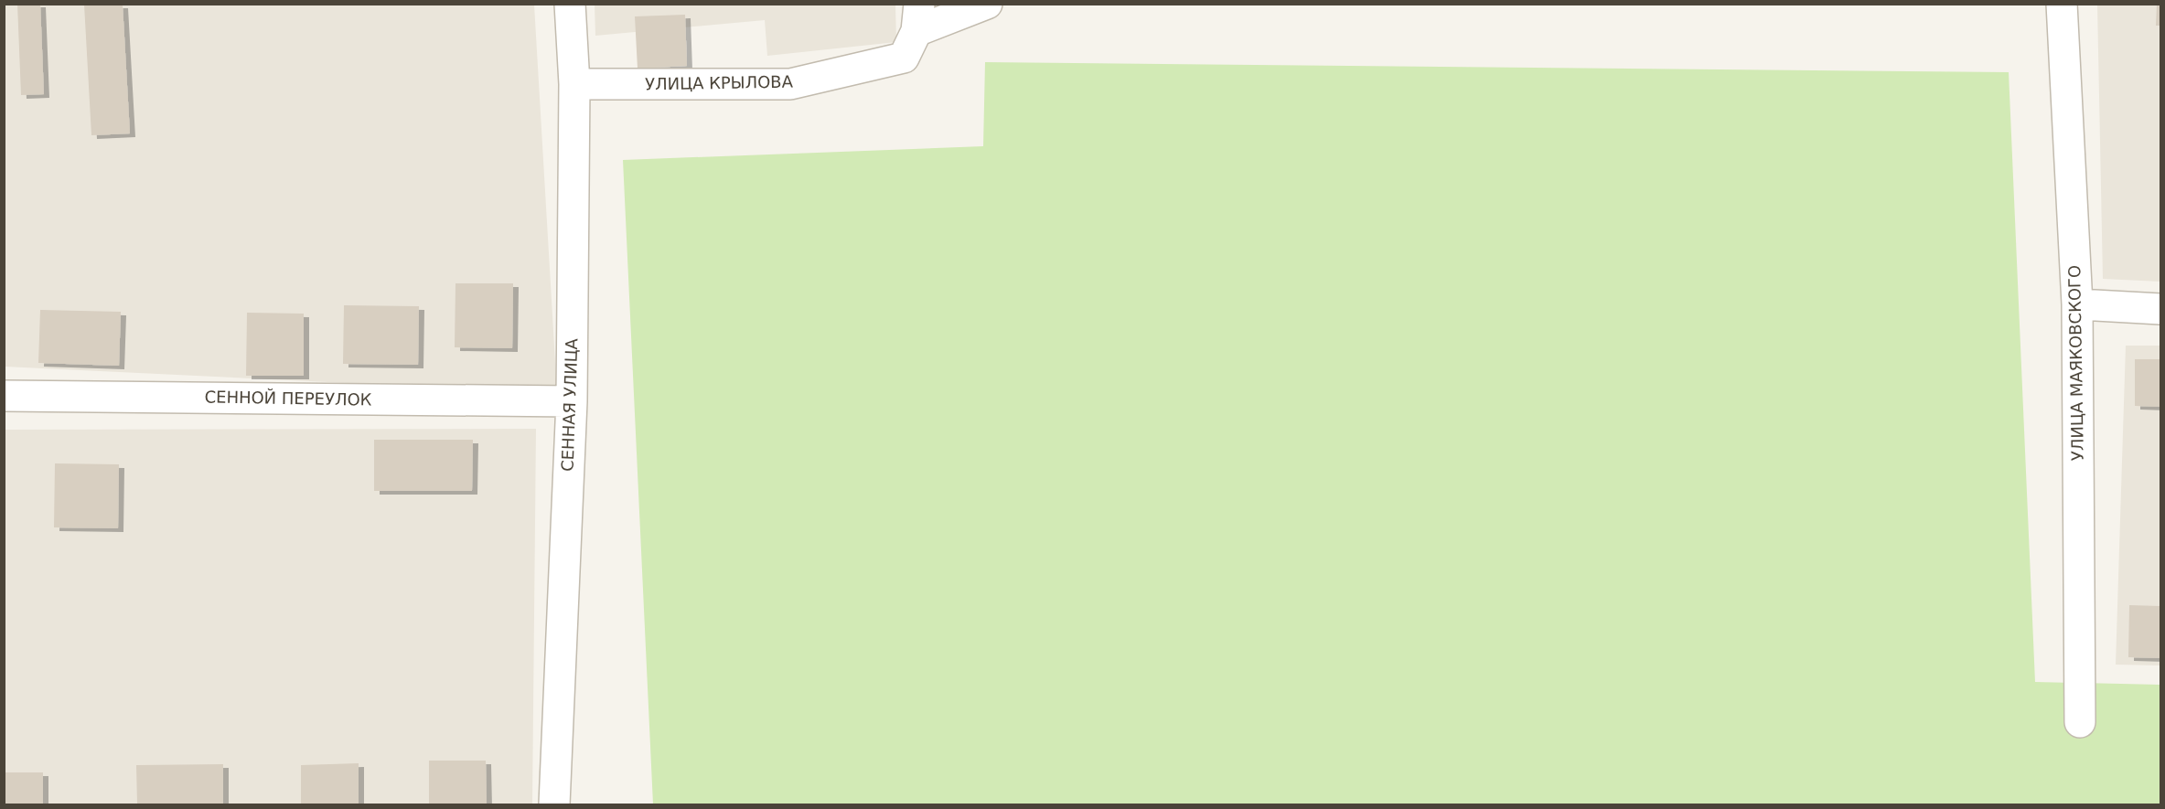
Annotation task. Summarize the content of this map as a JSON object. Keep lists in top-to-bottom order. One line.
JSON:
{"streets":{"street":["УЛИЦА КРЫЛОВА","УЛИЦА МАЯКОВСКОГО","СЕННОЙ ПЕРЕУЛОК","СЕННАЯ УЛИЦА"]},"crossings":[["УЛИЦА КРЫЛОВА","СЕННАЯ УЛИЦА"],["СЕННОЙ ПЕРЕУЛОК","СЕННАЯ УЛИЦА"]]}
